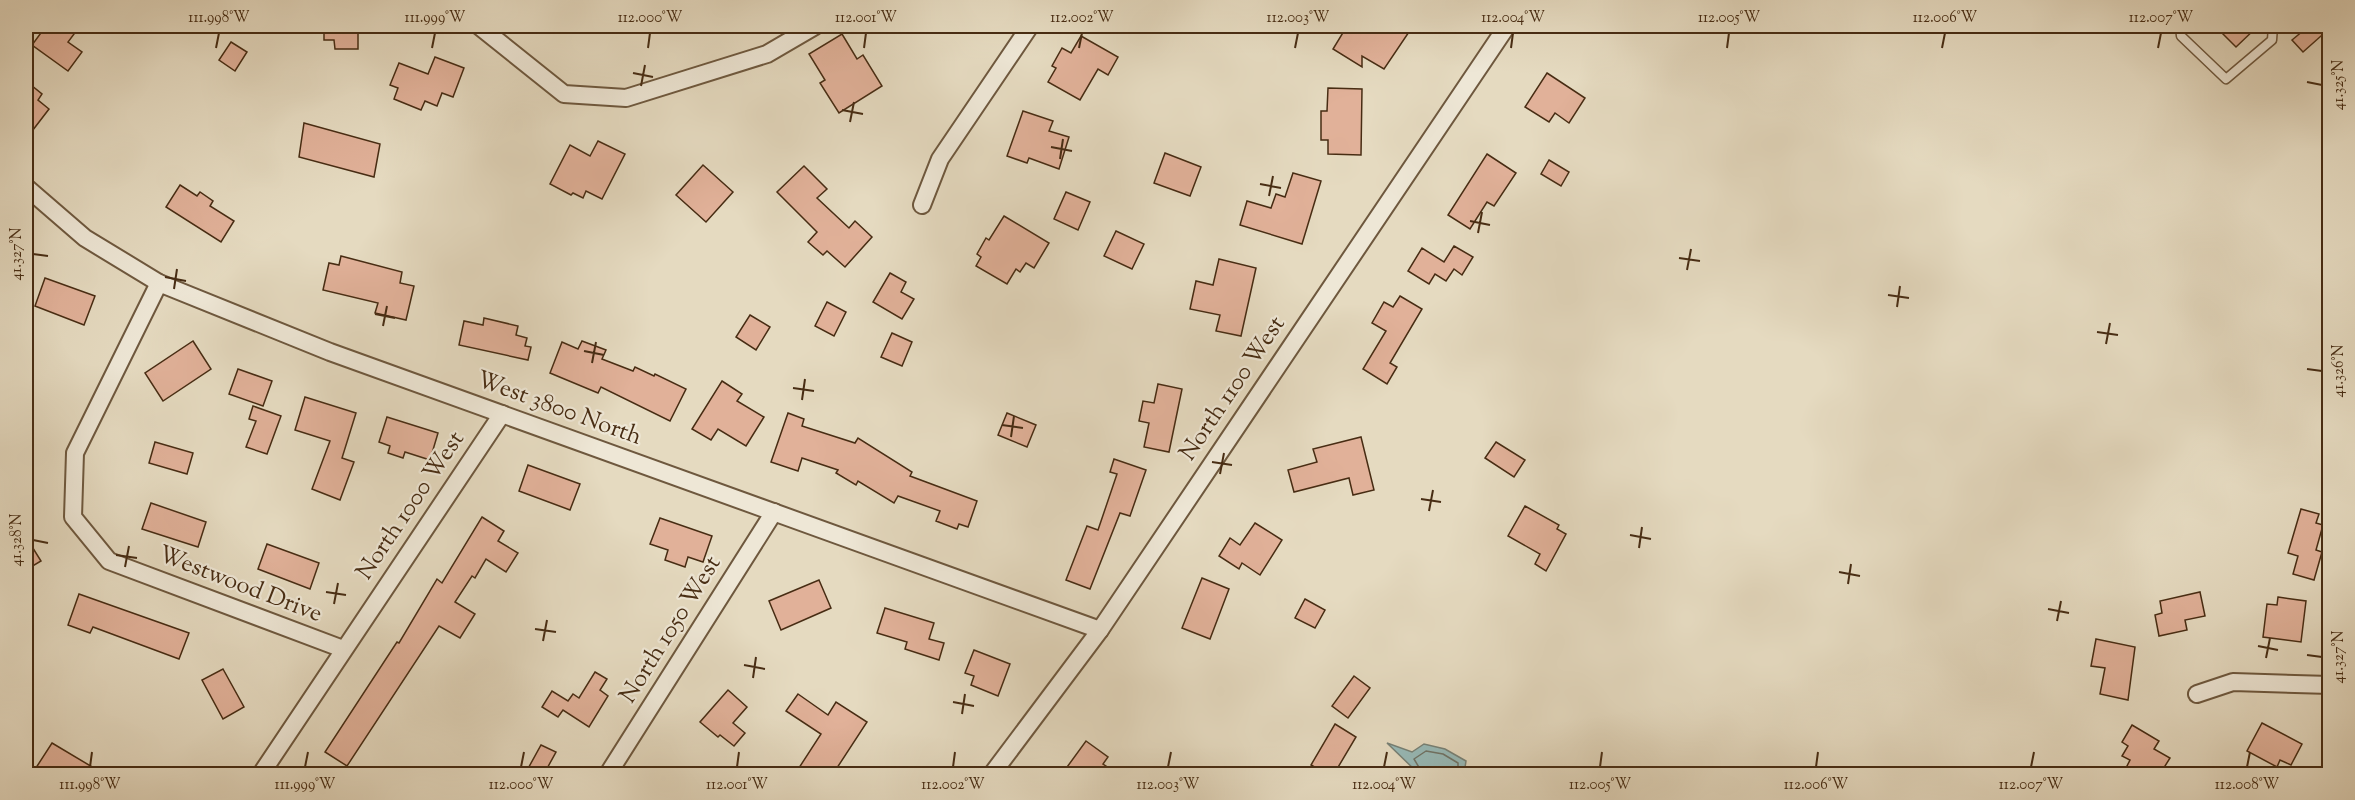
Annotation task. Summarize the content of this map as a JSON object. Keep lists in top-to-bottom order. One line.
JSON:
{"streets":{"street":["North 1100 West","West 3800 North","North 1000 West","Westwood Drive","North 1050 West"]},"crossings":[["North 1100 West","West 3800 North"],["West 3800 North","North 1000 West"],["West 3800 North","Westwood Drive"],["West 3800 North","North 1050 West"],["North 1000 West","Westwood Drive"]],"coordinates":["111.998°W","111.999°W","112.000°W","112.001°W","112.002°W","112.003°W","112.004°W","112.005°W","112.006°W","112.007°W","41.325°N","41.327°N","41.326°N","41.328°N","112.008°W"]}
